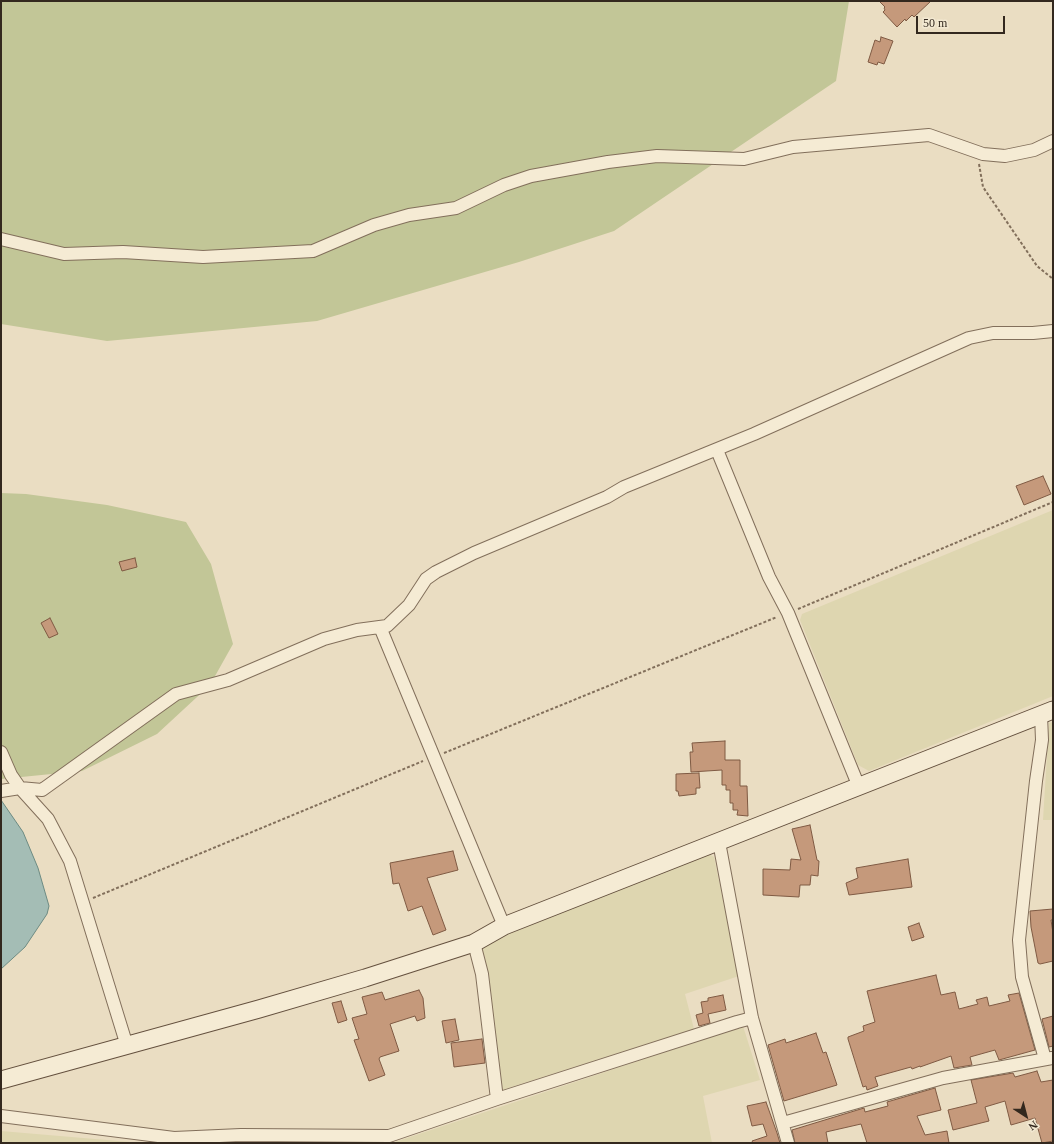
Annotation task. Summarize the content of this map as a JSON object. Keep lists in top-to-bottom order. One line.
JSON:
{"scale_bar":"50 m","north":"bottom right"}
